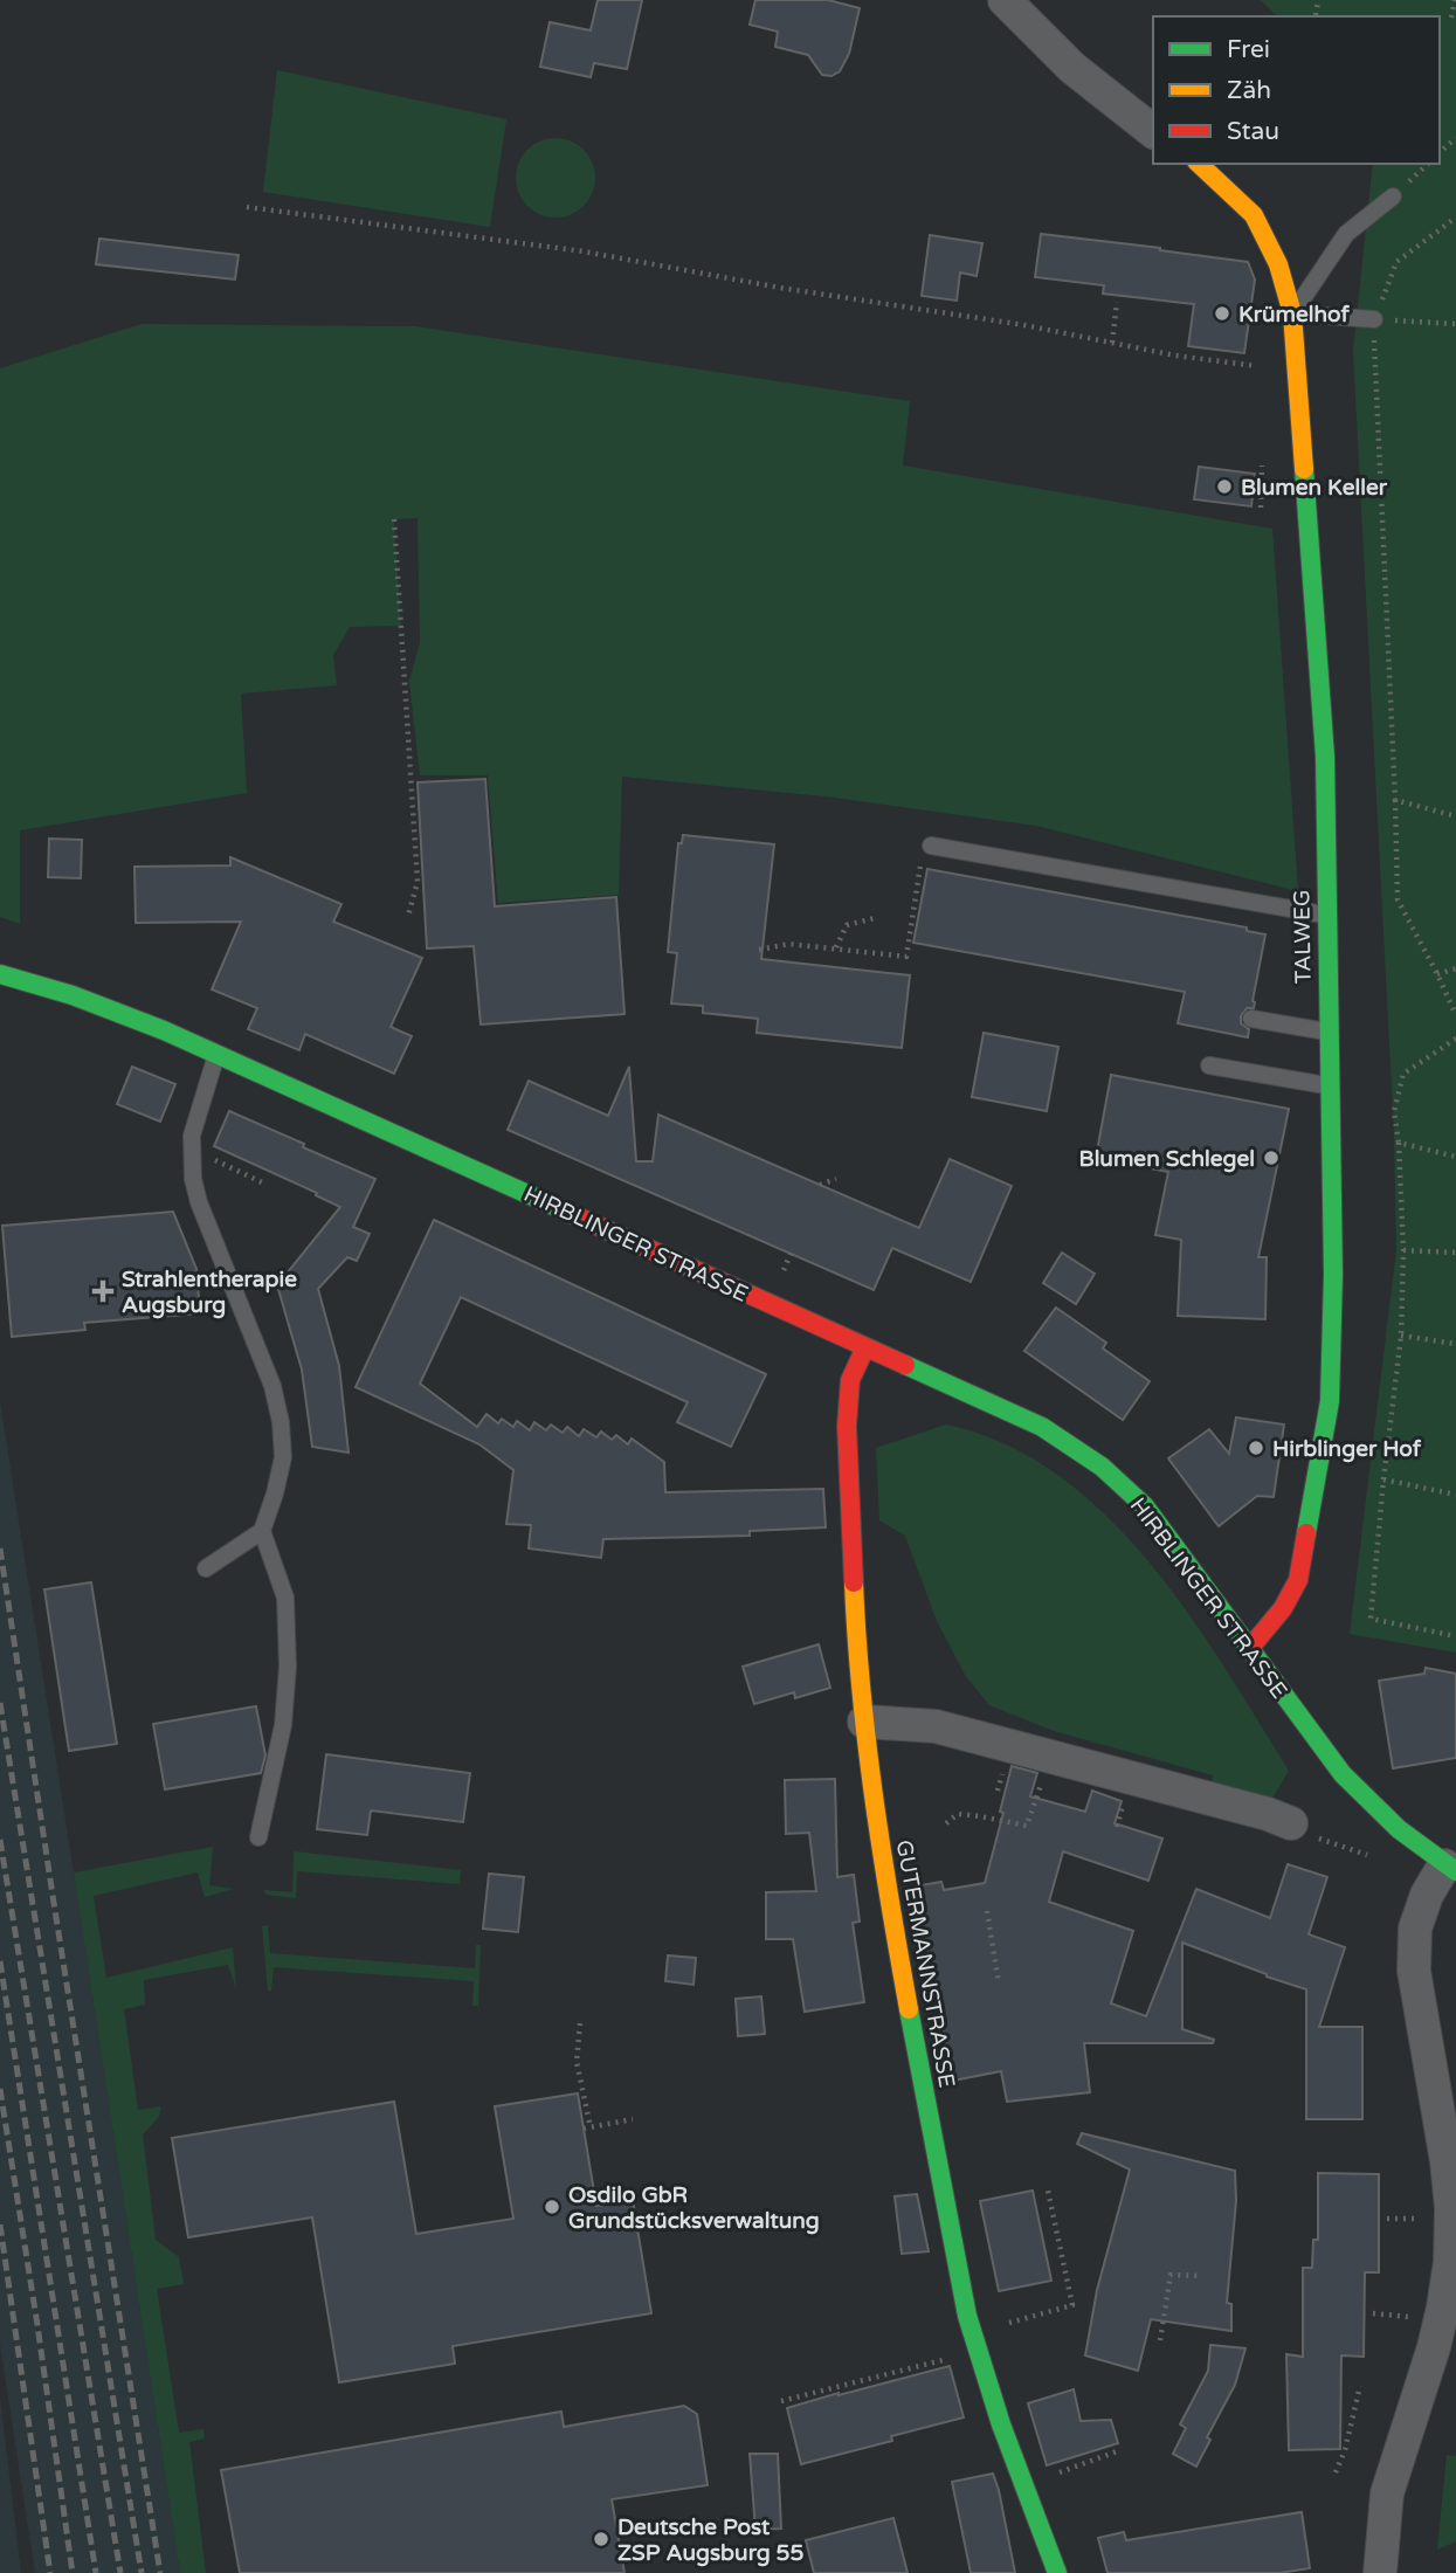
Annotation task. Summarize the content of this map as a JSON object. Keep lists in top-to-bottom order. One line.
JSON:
{"streets":{"street":["TALWEG","HIRBLINGER STRASSE","GUTERMANNSTRASSE"]},"crossings":[["TALWEG","HIRBLINGER STRASSE"],["HIRBLINGER STRASSE","GUTERMANNSTRASSE"]],"places":{"other":["Krümelhof","Blumen Keller","Blumen Schlegel","Hirblinger Hof","Osdilo GbR Grundstücksverwaltung","Deutsche Post ZSP Augsburg 55"],"health":["Strahlentherapie Augsburg"]},"legend":["Frei","Zäh","Stau"]}
